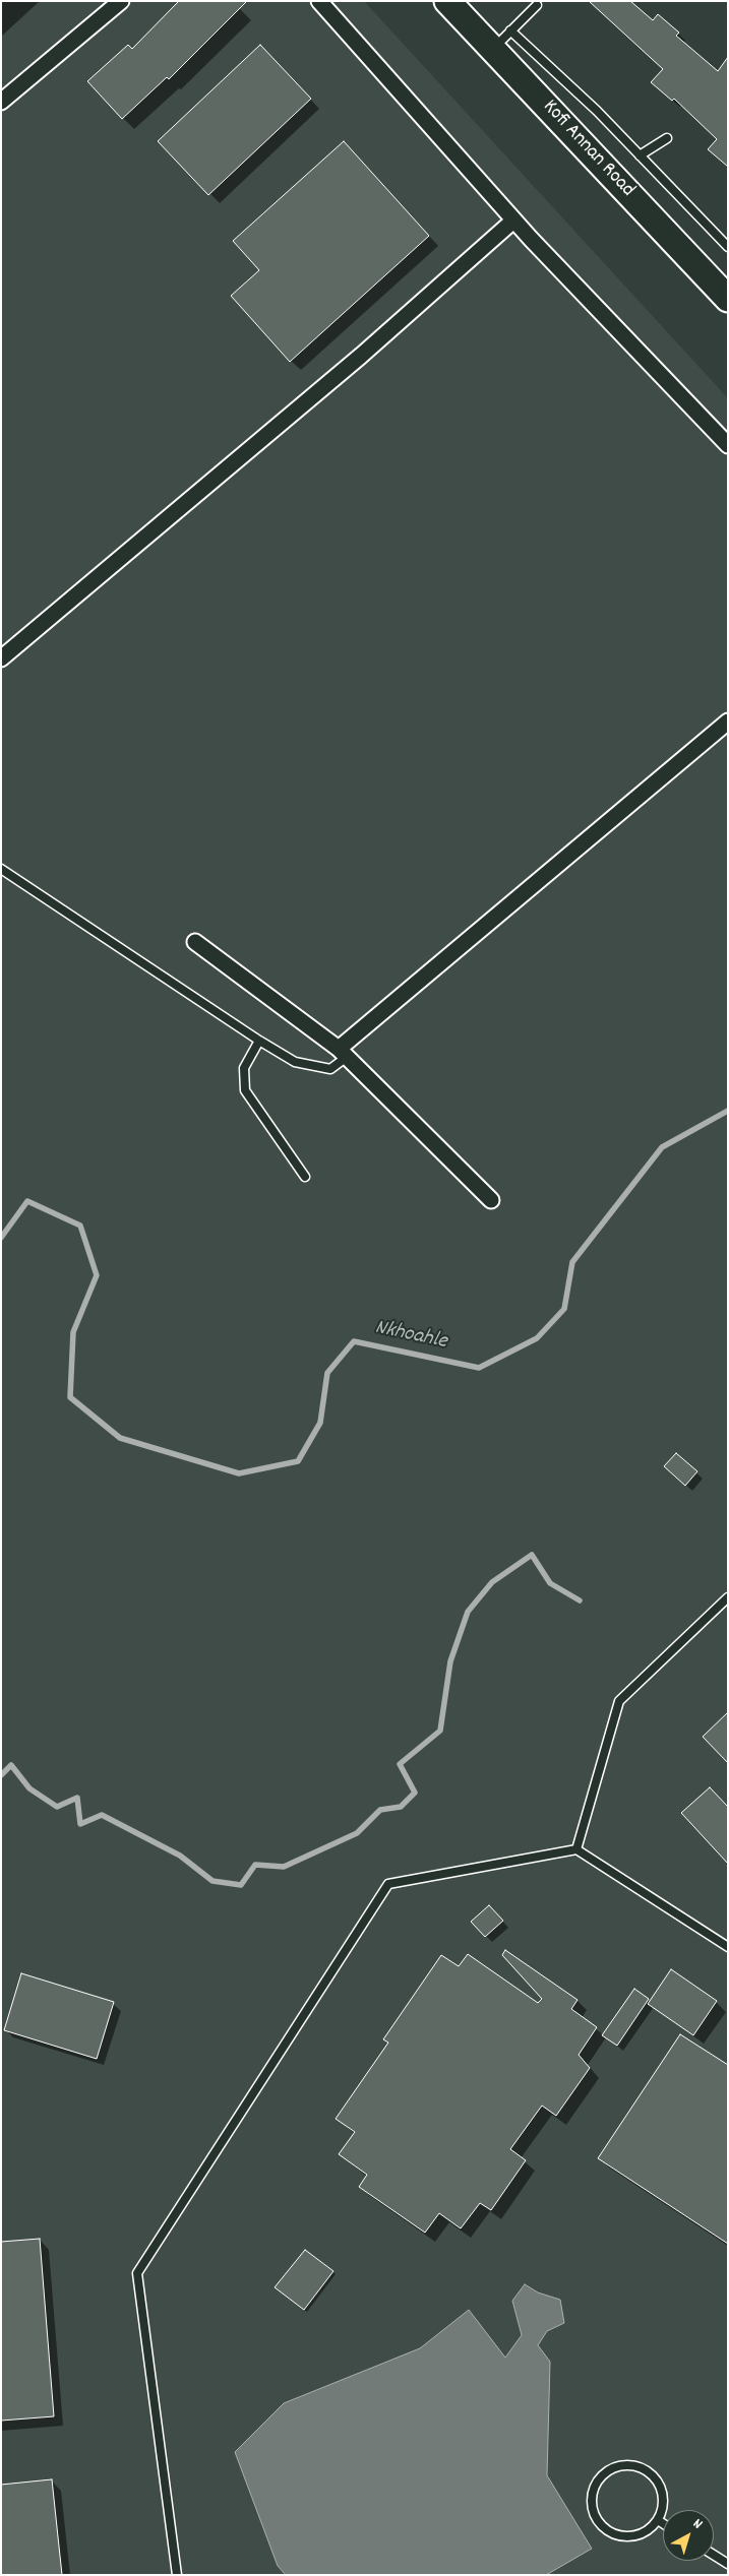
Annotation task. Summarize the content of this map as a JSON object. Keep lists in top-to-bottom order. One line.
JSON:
{"streets":{"main road":["Kofi Annan Road"]},"water":["Nkhoahle"],"north":"top right"}
